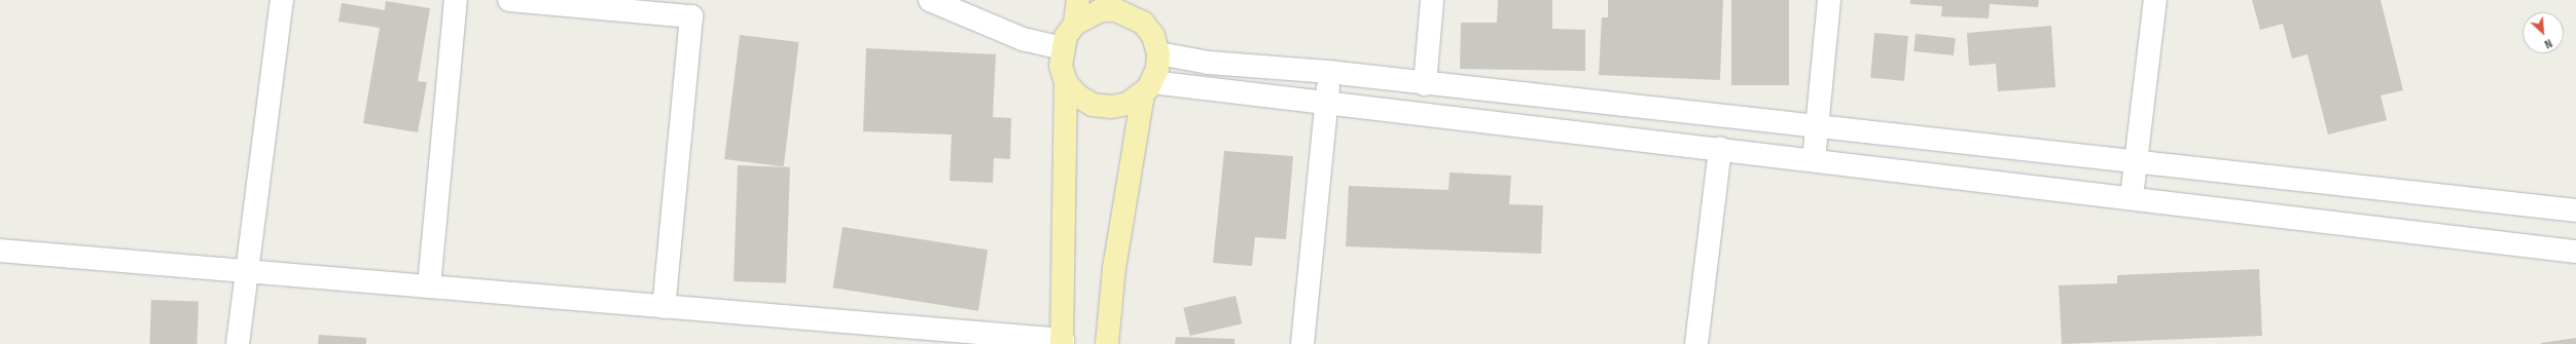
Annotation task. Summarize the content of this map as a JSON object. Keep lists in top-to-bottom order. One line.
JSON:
{"north":"bottom right"}
